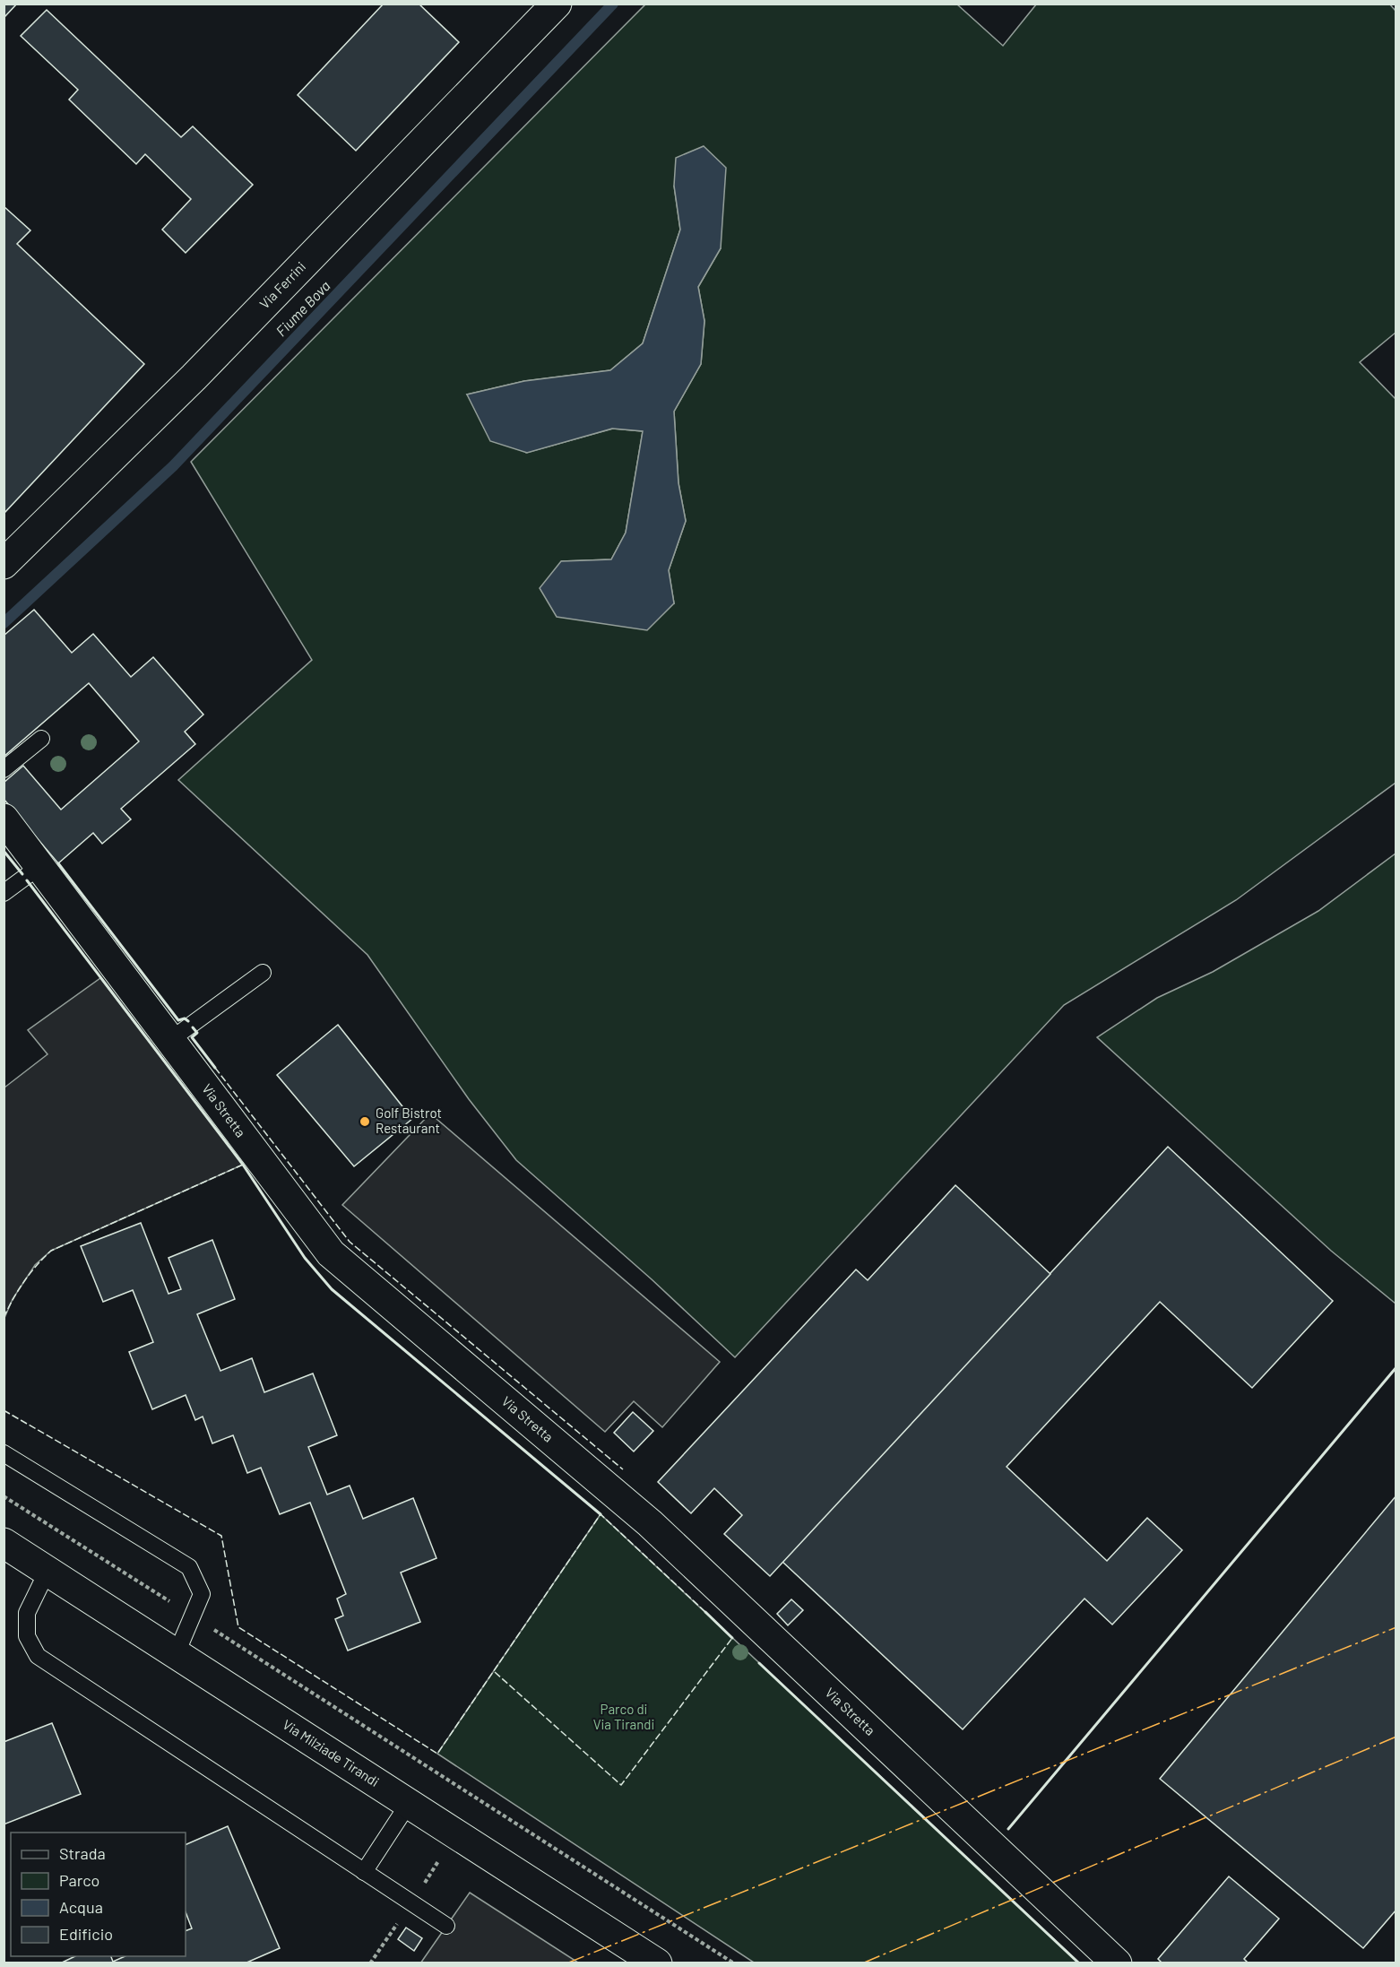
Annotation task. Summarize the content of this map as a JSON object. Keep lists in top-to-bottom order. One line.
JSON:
{"streets":{"street":["Via Ferrini","Via Stretta","Via Milziade Tirandi"]},"water":["Fiume Bova"],"parks":["Parco di Via Tirandi"],"places":["Golf Bistrot Restaurant"],"legend":["Strada","Parco","Acqua","Edificio"]}
